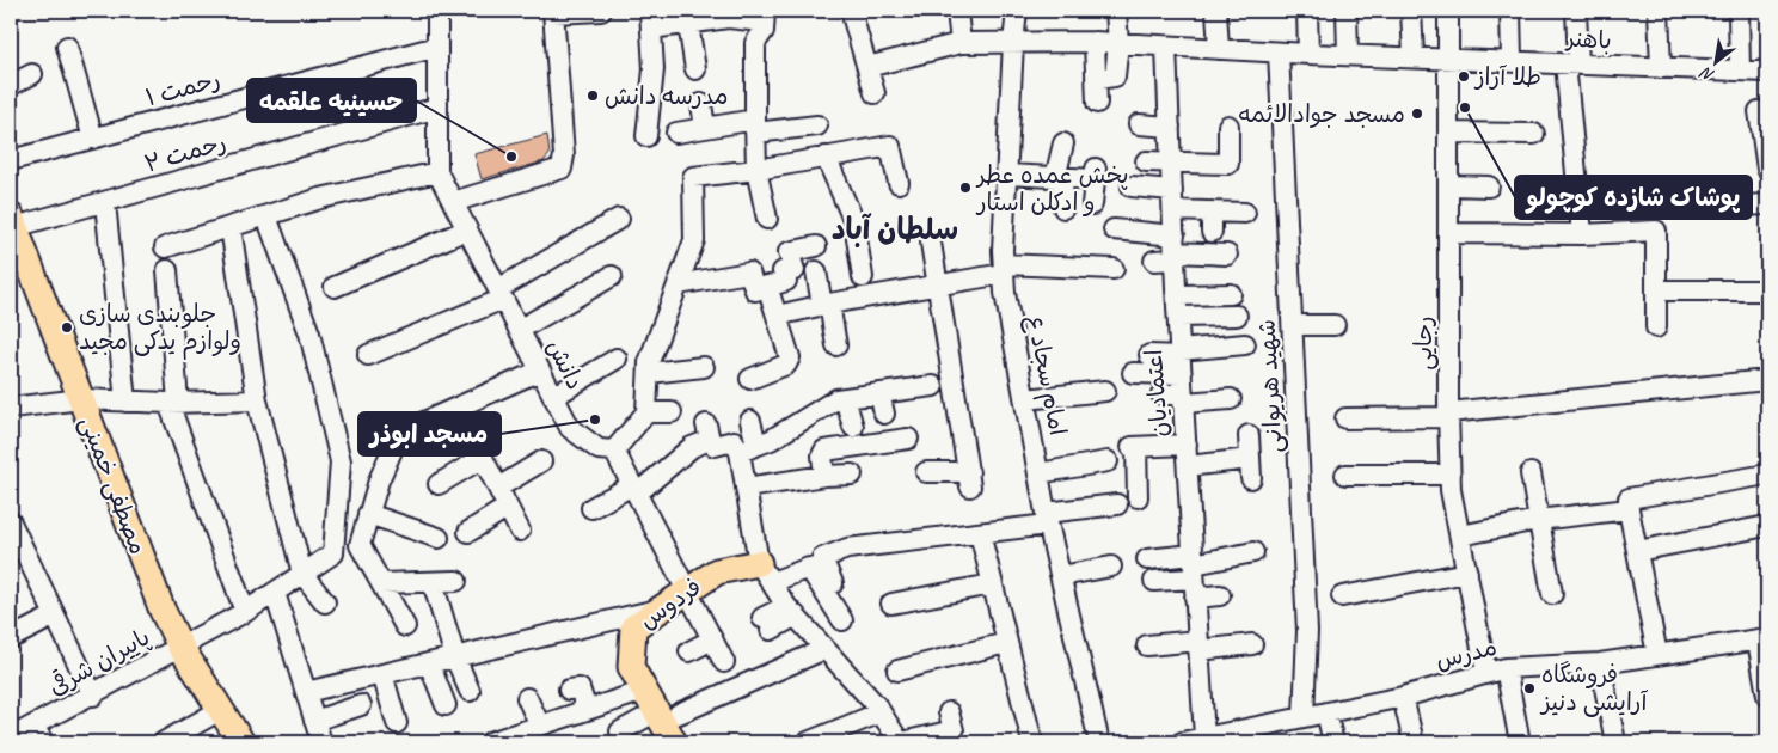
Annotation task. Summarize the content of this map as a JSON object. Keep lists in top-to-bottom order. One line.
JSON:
{"streets":{"main road":["مصطفی خمینی","فردوس"],"street":["باهنر","رحمت ۱","رحمت ۲","رجایی","دانش","امام سجاد ع","شهید هریوانی","اعتمادیان","مدرس","پاییران شرقی"]},"crossings":[["باهنر","رجایی"],["باهنر","امام سجاد ع"],["باهنر","شهید هریوانی"],["باهنر","اعتمادیان"],["رحمت ۲","مصطفی خمینی"],["رجایی","مدرس"],["شهید هریوانی","مدرس"],["اعتمادیان","مدرس"],["مصطفی خمینی","پاییران شرقی"]],"districts":["سلطان آباد"],"places":["طلا آراز","مدرسه دانش","پوشاک شازده کوچولو","مسجد جوادالائمه","حسینیه علقمه","پخش عمده عطر و ادکلن استار","جلوبندی سازی ولوازم یدکی مجید","مسجد ابوذر","فروشگاه آرایشی دنیز"],"north":"bottom left"}
